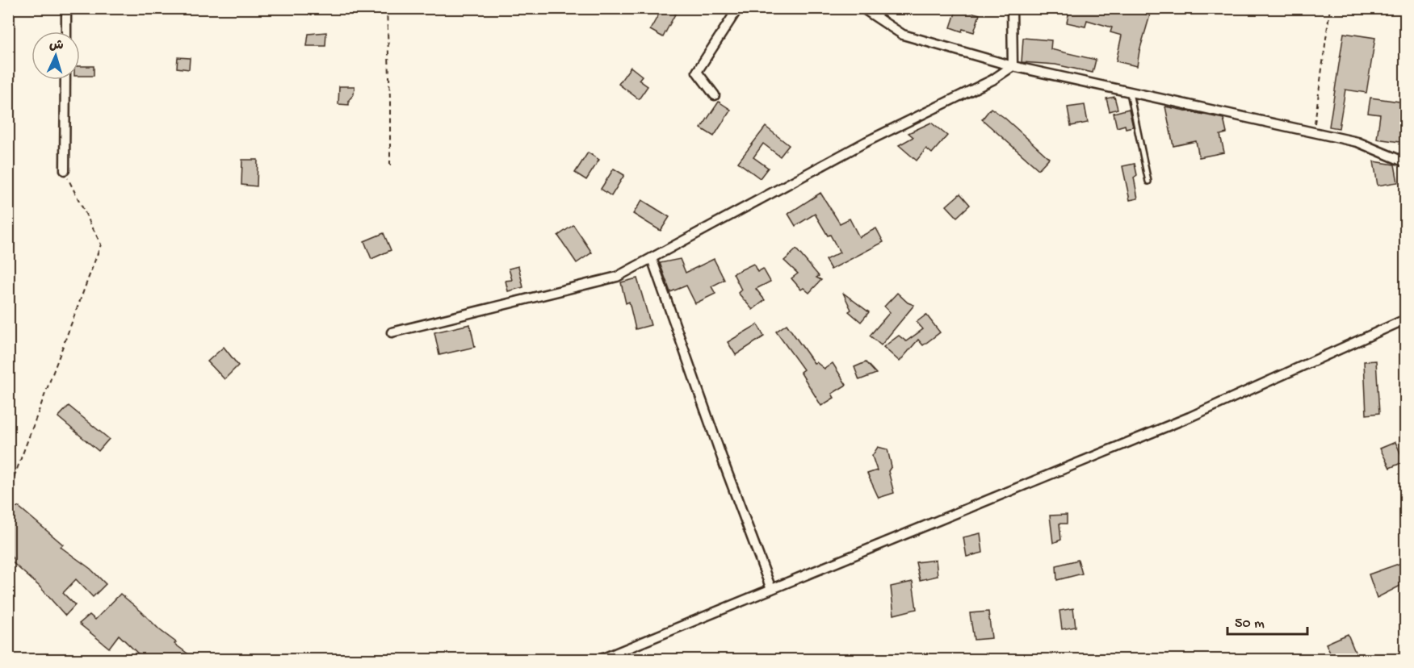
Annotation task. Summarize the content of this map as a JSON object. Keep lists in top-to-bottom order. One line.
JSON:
{"scale_bar":"50 m","north":"top"}
